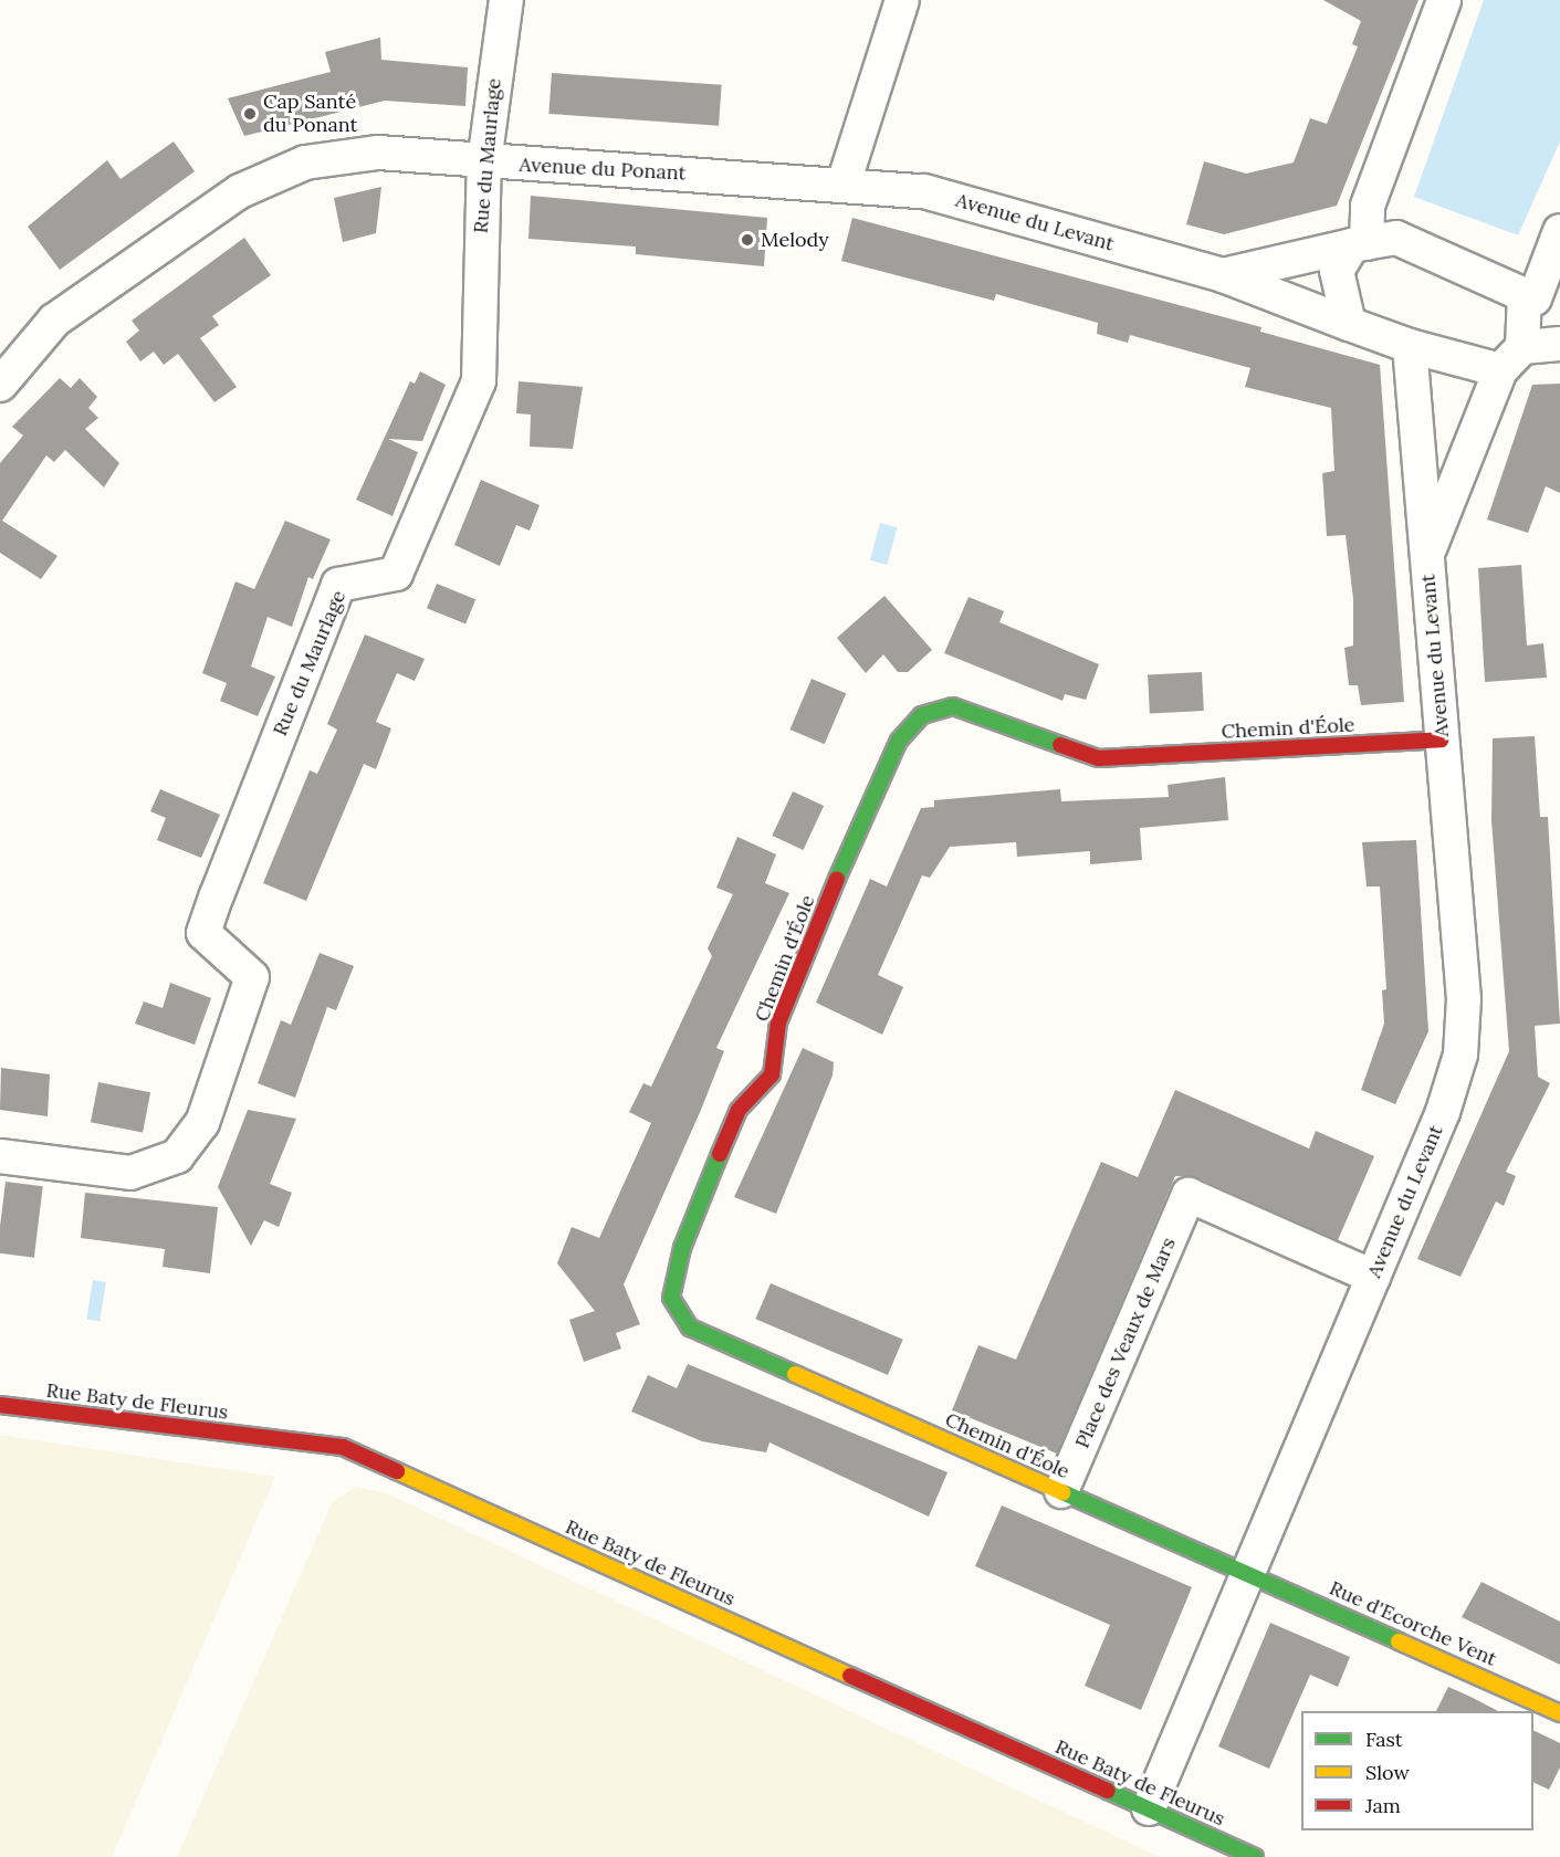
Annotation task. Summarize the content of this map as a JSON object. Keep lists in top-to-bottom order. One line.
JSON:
{"streets":{"street":["Rue du Maurlage","Avenue du Ponant","Avenue du Levant","Chemin d'Éole","Place des Veaux de Mars","Rue Baty de Fleurus","Rue d'Ecorche Vent"]},"crossings":[["Rue du Maurlage","Avenue du Ponant"],["Avenue du Ponant","Avenue du Levant"],["Avenue du Levant","Chemin d'Éole"],["Avenue du Levant","Place des Veaux de Mars"],["Avenue du Levant","Rue Baty de Fleurus"],["Avenue du Levant","Rue d'Ecorche Vent"],["Chemin d'Éole","Place des Veaux de Mars"],["Chemin d'Éole","Rue d'Ecorche Vent"]],"places":["Cap Santé du Ponant","Melody"],"legend":["Fast","Slow","Jam"]}
